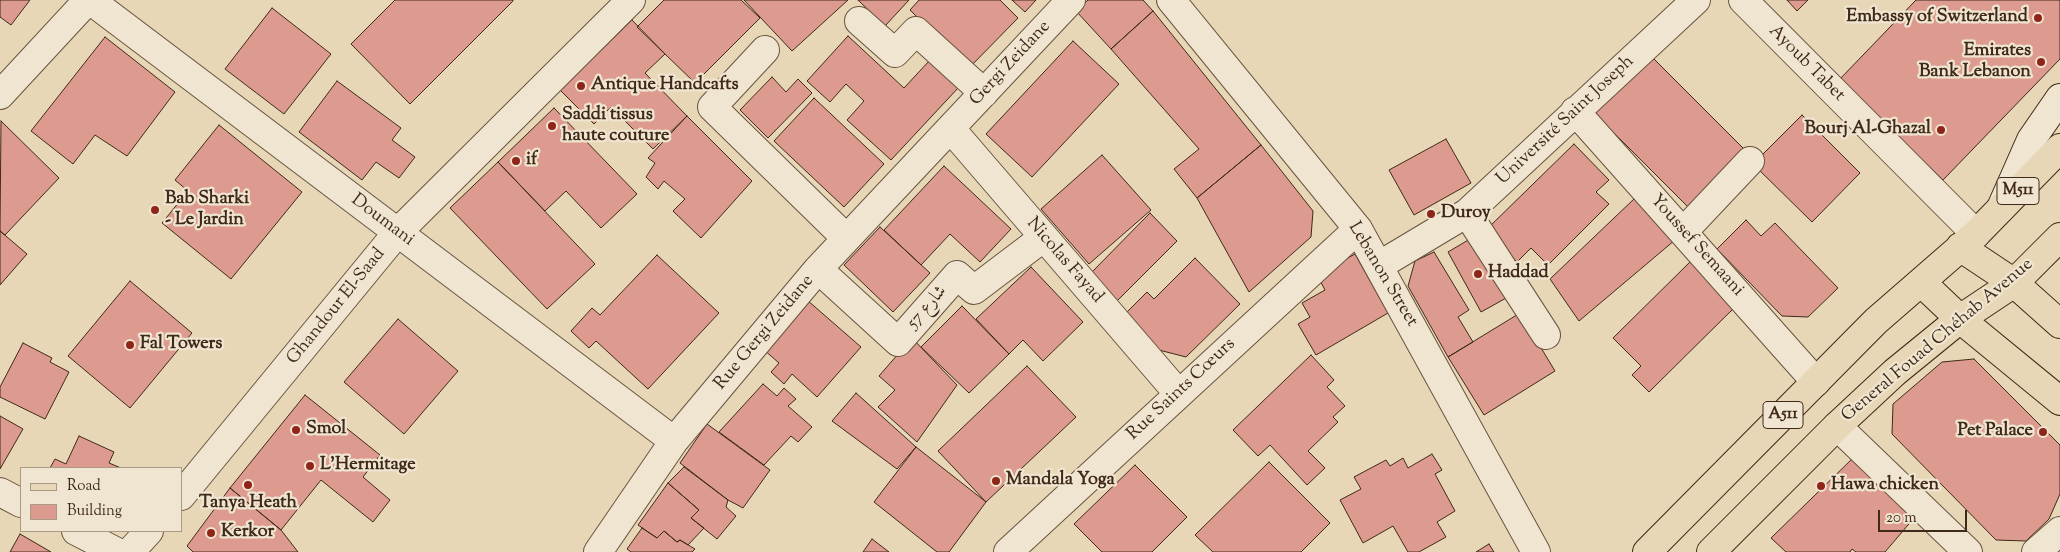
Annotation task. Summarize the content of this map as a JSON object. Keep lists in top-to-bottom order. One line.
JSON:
{"streets":{"main road":["M511","General Fouad Chéhab Avenue","A511"],"street":["Gergi Zeidane","Ayoub Tabet","Université Saint Joseph","Doumani","Youssef Semaani","Nicolas Fayad","Lebanon Street","Ghandour El-Saad","شارع 57","Rue Gergi Zeidane","Rue Saints Cœurs"]},"crossings":[["Gergi Zeidane","Nicolas Fayad"],["Gergi Zeidane","Rue Gergi Zeidane"],["Ayoub Tabet","M511"],["Ayoub Tabet","A511"],["Université Saint Joseph","Youssef Semaani"],["Université Saint Joseph","Lebanon Street"],["M511","A511"],["Doumani","Ghandour El-Saad"],["Doumani","Rue Gergi Zeidane"],["Youssef Semaani","A511"],["Nicolas Fayad","شارع 57"],["Nicolas Fayad","Rue Gergi Zeidane"],["Nicolas Fayad","Rue Saints Cœurs"],["Lebanon Street","Rue Saints Cœurs"],["شارع 57","Rue Gergi Zeidane"]],"places":["Embassy of Switzerland","Emirates Bank Lebanon","Antique Handcafts","Saddi tissus haute couture","Bourj Al-Ghazal","if","Bab Sharki - Le Jardin","Duroy","Haddad","Fal Towers","Smol","Pet Palace","L'Hermitage","Mandala Yoga","Tanya Heath","Hawa chicken","Kerkor"],"legend":["Road","Building"],"scale_bar":"20 m"}
